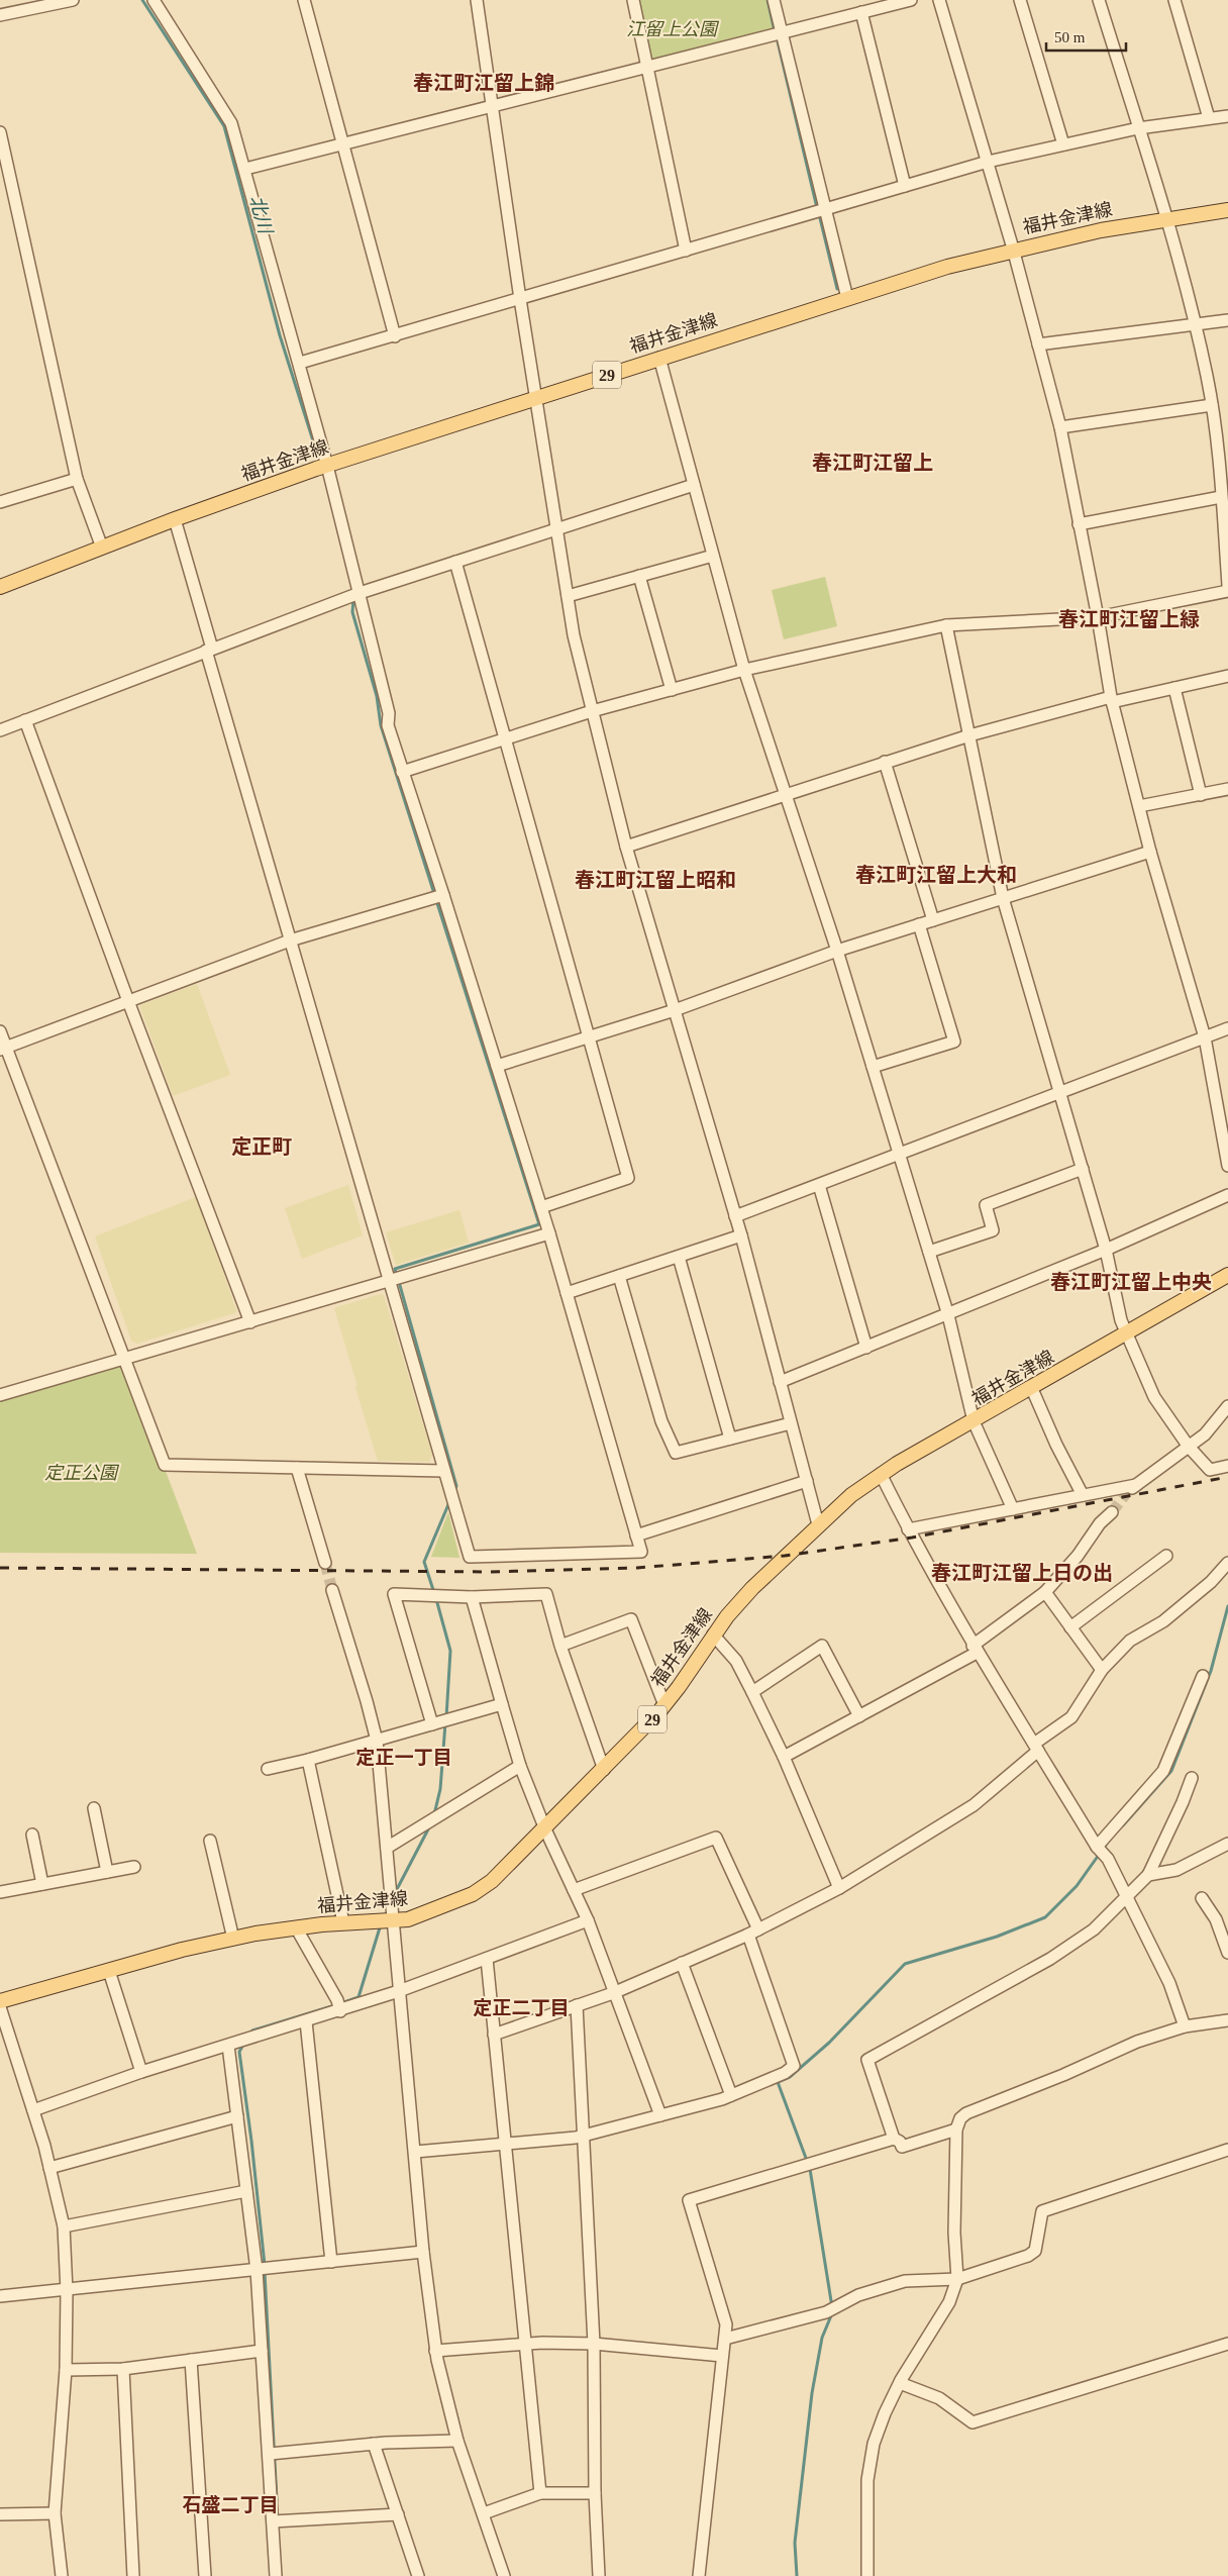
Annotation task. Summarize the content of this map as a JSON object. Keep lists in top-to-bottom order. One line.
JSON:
{"streets":{"main road":["福井金津線","29"]},"districts":["春江町江留上錦","春江町江留上","春江町江留上緑","春江町江留上大和","春江町江留上昭和","定正町","春江町江留上中央","春江町江留上日の出","定正一丁目","定正二丁目","石盛二丁目"],"water":["北川"],"parks":["江留上公園","定正公園"],"scale_bar":"50 m"}
